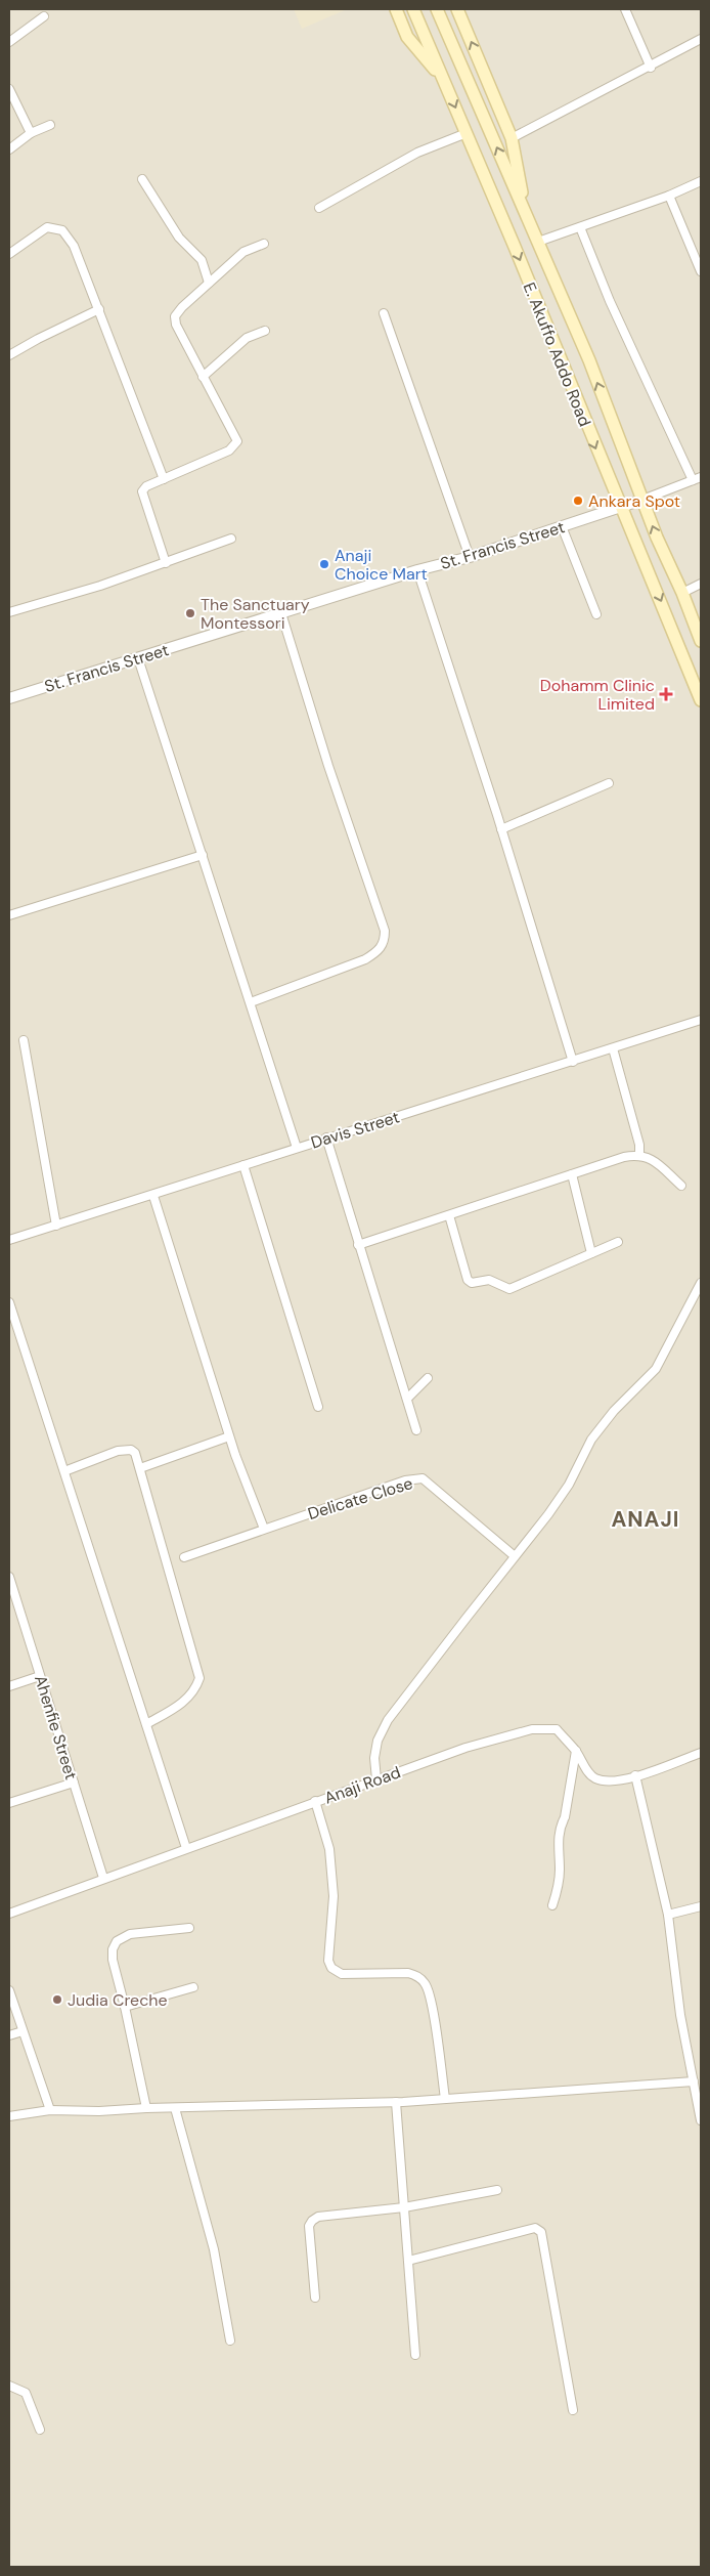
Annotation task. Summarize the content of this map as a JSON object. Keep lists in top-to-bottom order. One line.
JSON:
{"streets":{"main road":["E. Akuffo Addo Road"],"street":["St. Francis Street","Davis Street","Delicate Close","Ahenfie Street","Anaji Road"]},"crossings":[["E. Akuffo Addo Road","St. Francis Street"],["Ahenfie Street","Anaji Road"]],"districts":["ANAJI"],"places":{"other":["Ankara Spot","Anaji Choice Mart","The Sanctuary Montessori","Judia Creche"],"health":["Dohamm Clinic Limited"]}}
